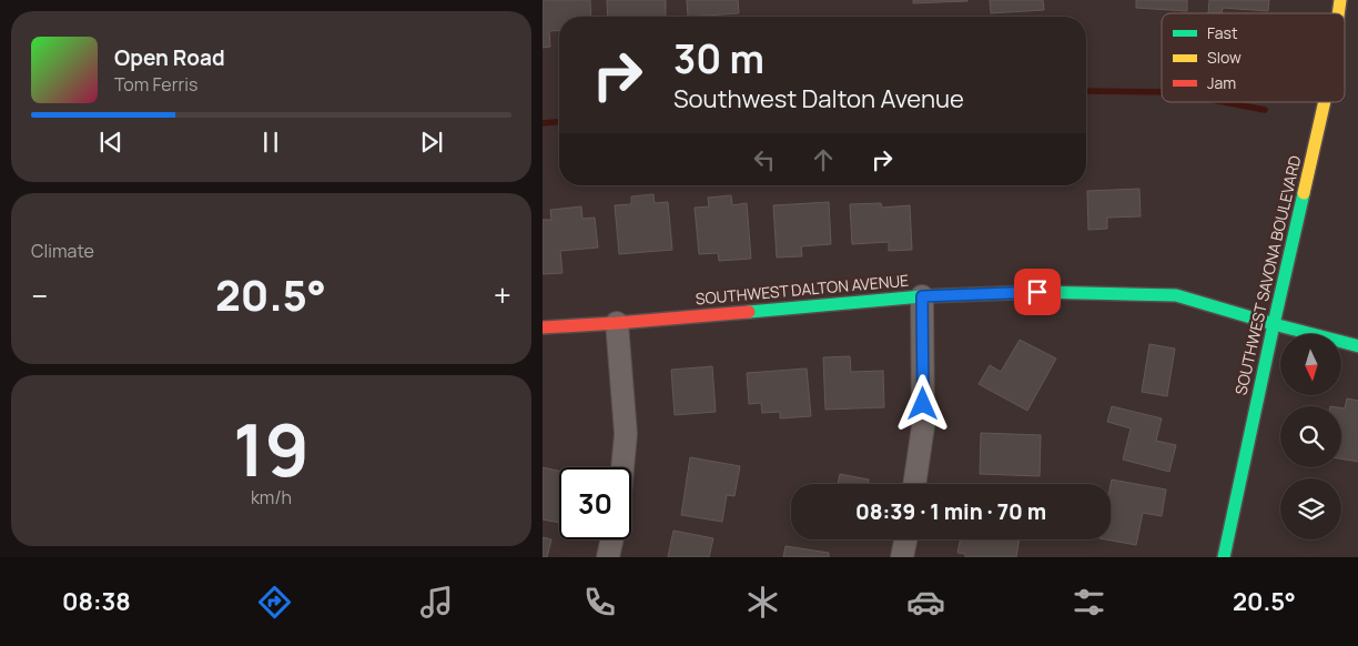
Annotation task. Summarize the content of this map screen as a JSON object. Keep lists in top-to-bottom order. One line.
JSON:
{"streets":{"street":["SOUTHWEST SAVONA BOULEVARD","SOUTHWEST DALTON AVENUE"]},"crossings":[["SOUTHWEST SAVONA BOULEVARD","SOUTHWEST DALTON AVENUE"]],"legend":["Fast","Slow","Jam"],"north":"bottom","page":{"turn":["30 m","Southwest Dalton Avenue"],"song":["Open Road","Tom Ferris"],"tile":["Climate",["19","km/h"]],"heat":["−","20.5°","+"],"limit":"30","trip":"08:39 · 1 min · 70 m","tabs":["08:38","20.5°"]}}
